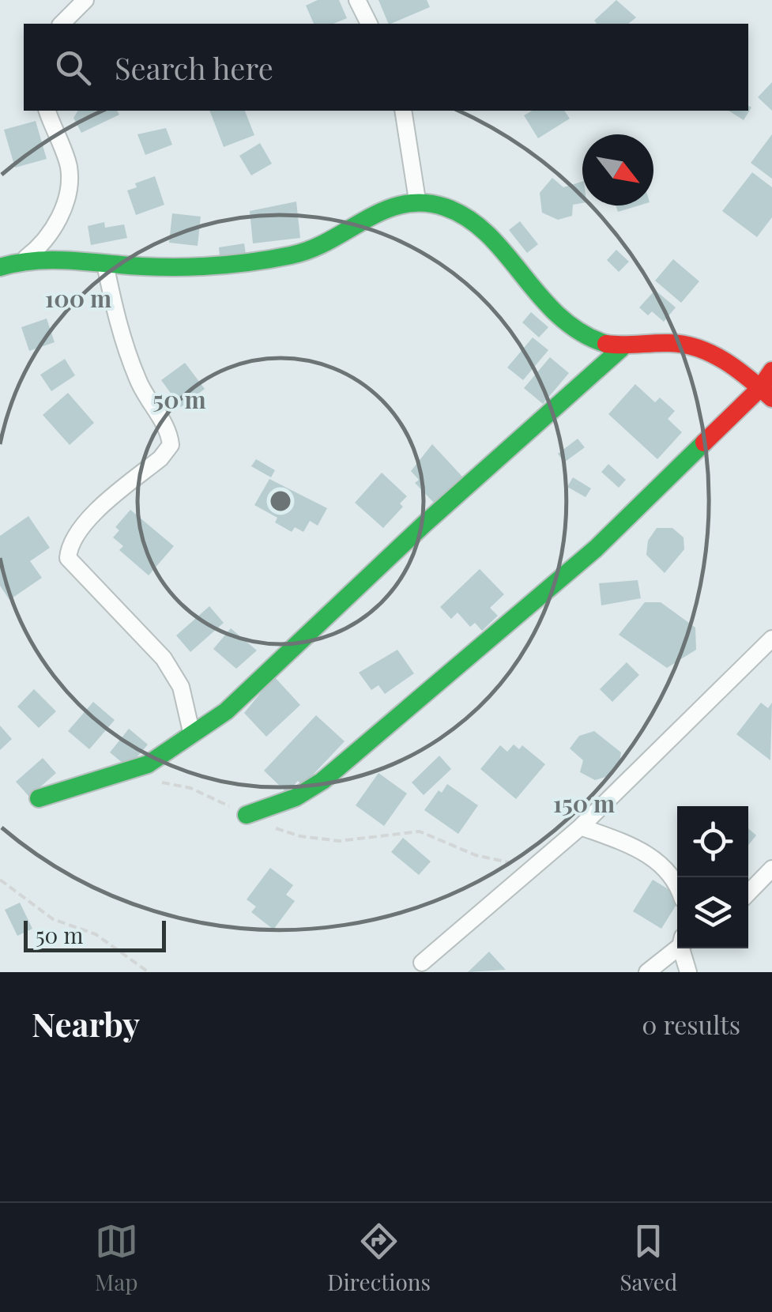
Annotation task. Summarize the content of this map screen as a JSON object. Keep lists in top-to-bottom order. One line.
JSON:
{"scale_bar":"50 m","north":"bottom right","page":{"search":"Search here","scale":"50 m","heading":["Nearby","0 results"],"nav":["Map","Directions","Saved"]},"rings":["100 m","50 m","150 m"]}
